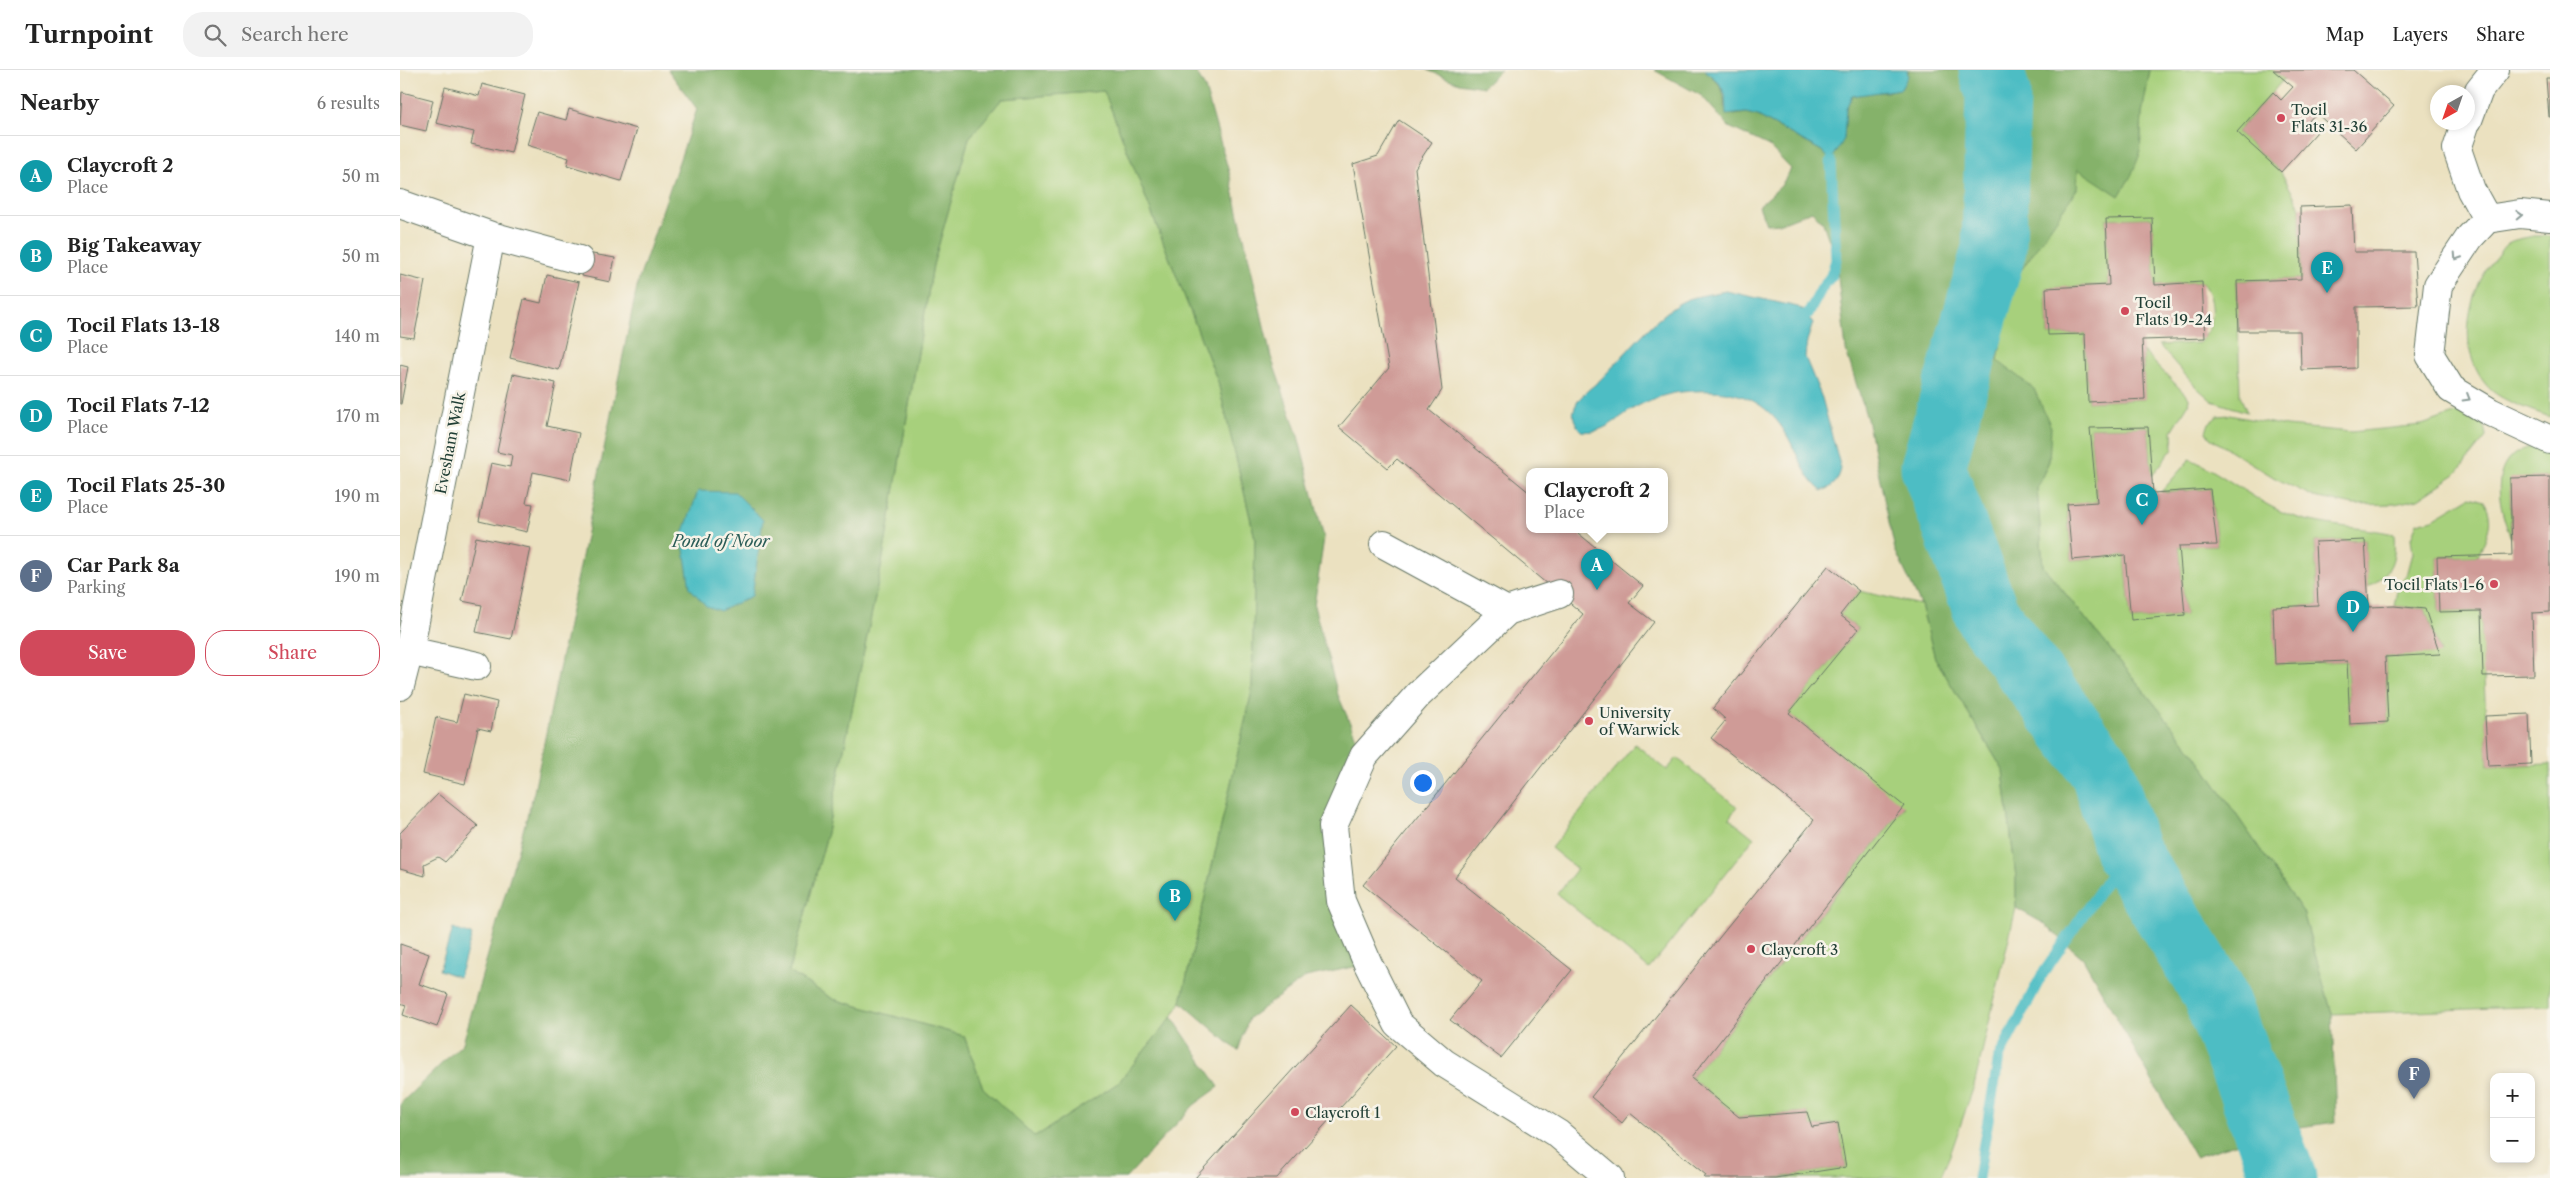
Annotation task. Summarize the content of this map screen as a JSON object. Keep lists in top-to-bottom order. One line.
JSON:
{"streets":{"street":["Evesham Walk"]},"water":["Pond of Noor"],"places":["Tocil Flats 31-36","Tocil Flats 19-24","Tocil Flats 1-6","University of Warwick","Claycroft 3","Claycroft 1"],"north":"bottom left","page":{"header":"Turnpoint","search":"Search here","nav":["Map","Layers","Share"],"heading":["Nearby","6 results"],"list":[{"mark":"A","name":"Claycroft 2","note":"Place","value":"50 m"},{"mark":"B","name":"Big Takeaway","note":"Place","value":"50 m"},{"mark":"C","name":"Tocil Flats 13-18","note":"Place","value":"140 m"},{"mark":"D","name":"Tocil Flats 7-12","note":"Place","value":"170 m"},{"mark":"E","name":"Tocil Flats 25-30","note":"Place","value":"190 m"},{"mark":"F","name":"Car Park 8a","note":"Parking","value":"190 m"}],"pins":["E","C","A","D","B","F"],"popup":["Claycroft 2","Place"],"buttons":["Save","Share"],"map_buttons":["+","−"]}}
